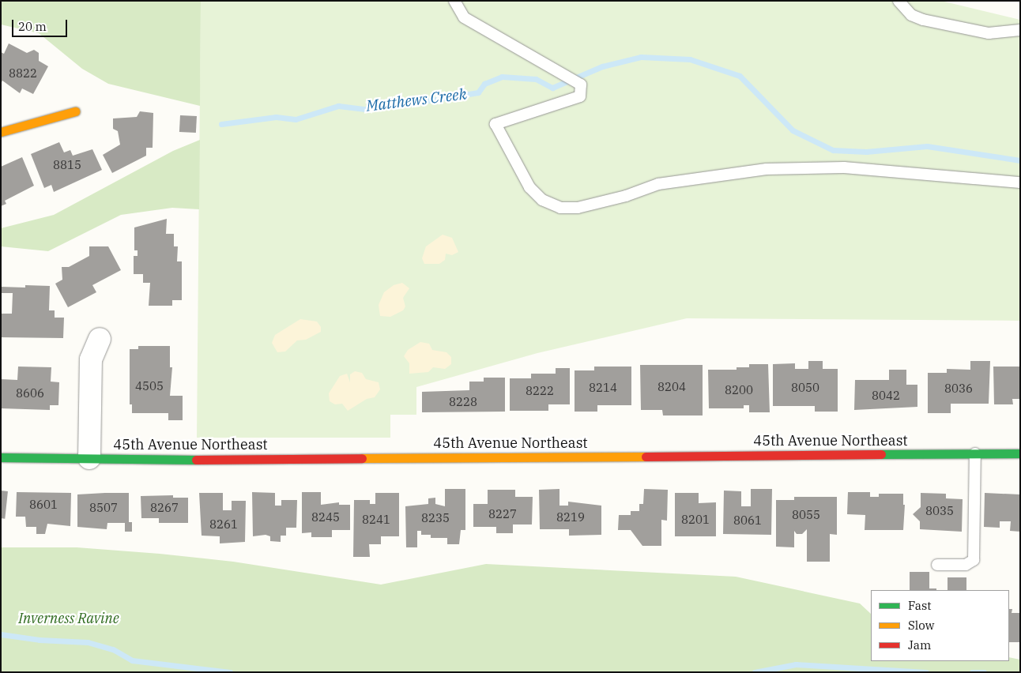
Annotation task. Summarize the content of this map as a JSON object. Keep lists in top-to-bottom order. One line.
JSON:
{"streets":{"street":["45th Avenue Northeast"]},"water":["Matthews Creek"],"parks":["Inverness Ravine"],"house_numbers":["8822","8815","4505","8204","8214","8050","8036","8200","8222","8606","8042","8228","8601","8507","8267","8035","8227","8055","8245","8219","8235","8241","8201","8061","8261"],"legend":["Fast","Slow","Jam"],"scale_bar":"20 m"}
